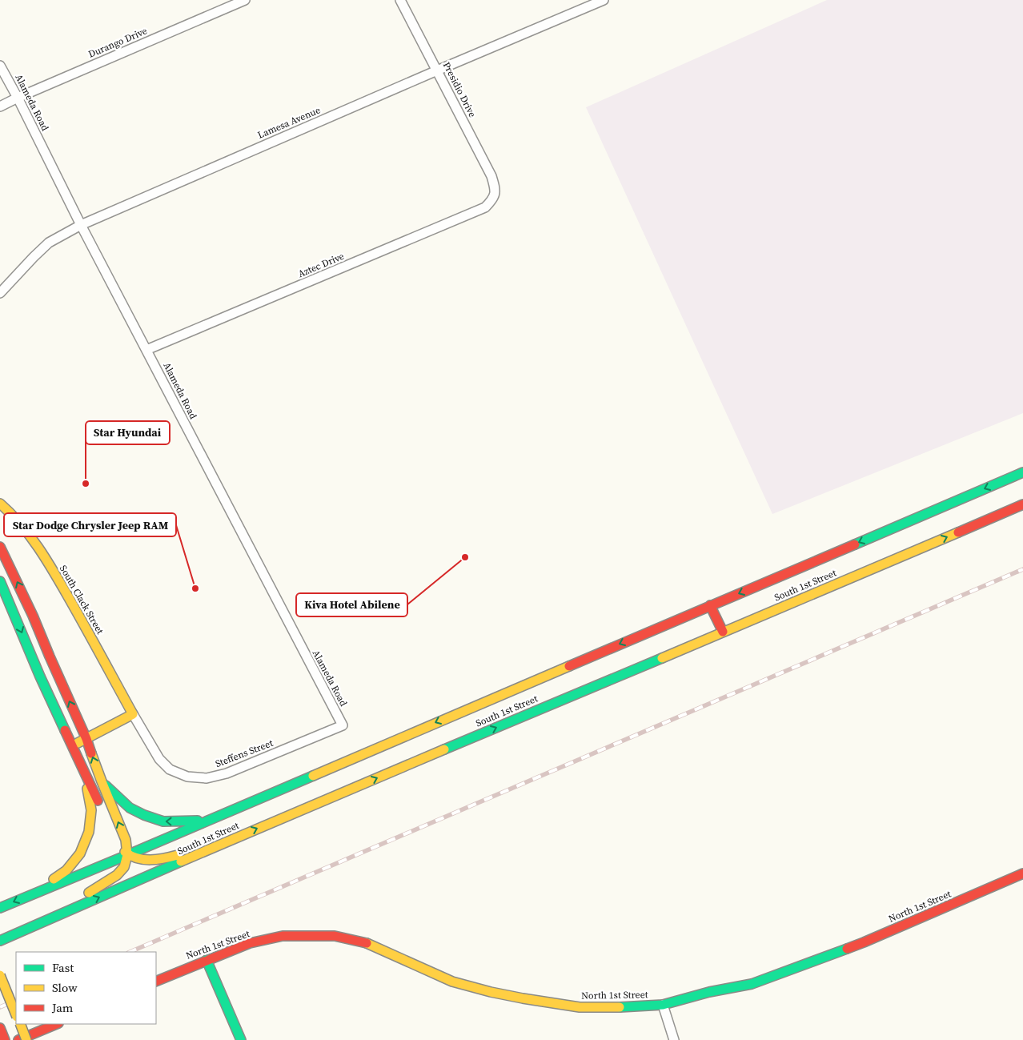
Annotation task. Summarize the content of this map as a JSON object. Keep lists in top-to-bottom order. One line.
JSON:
{"streets":{"main road":["South 1st Street","South Clack Street","North 1st Street"],"street":["Durango Drive","Presidio Drive","Alameda Road","Lamesa Avenue","Aztec Drive","Steffens Street"]},"crossings":[["Durango Drive","Alameda Road"],["Presidio Drive","Lamesa Avenue"],["Presidio Drive","Aztec Drive"],["Alameda Road","Lamesa Avenue"],["Alameda Road","Aztec Drive"],["Alameda Road","Steffens Street"],["South Clack Street","Steffens Street"]],"places":["Star Hyundai","Kiva Hotel Abilene","Star Dodge Chrysler Jeep RAM"],"legend":["Fast","Slow","Jam"]}
